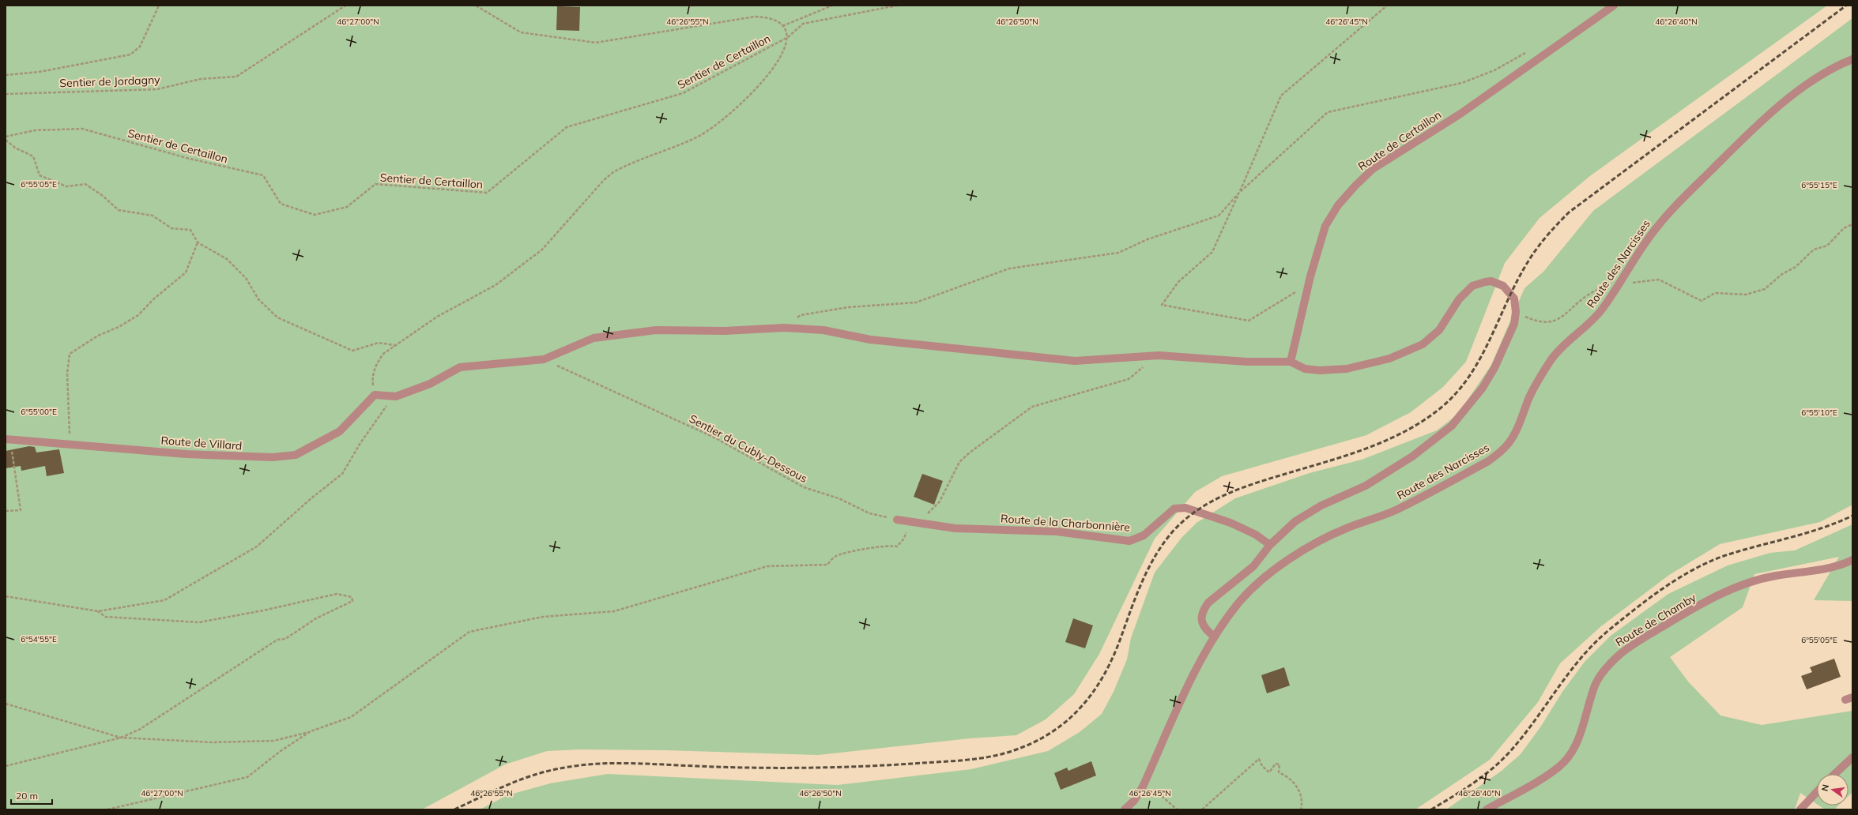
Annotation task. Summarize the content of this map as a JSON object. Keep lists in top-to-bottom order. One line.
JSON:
{"streets":{"street":["Route de Certaillon","Route des Narcisses","Route de Villard","Route de la Charbonnière","Route de Chamby"],"path":["Sentier de Certaillon","Sentier de Jordagny","Sentier du Cubly-Dessous"]},"crossings":[["Sentier du Cubly-Dessous","Route de la Charbonnière"]],"scale_bar":"20 m","north":"left","coordinates":["46°27'00\"N","46°26'55\"N","46°26'50\"N","46°26'45\"N","46°26'40\"N","6°55'05\"E","6°55'15\"E","6°55'00\"E","6°55'10\"E","6°54'55\"E"]}
